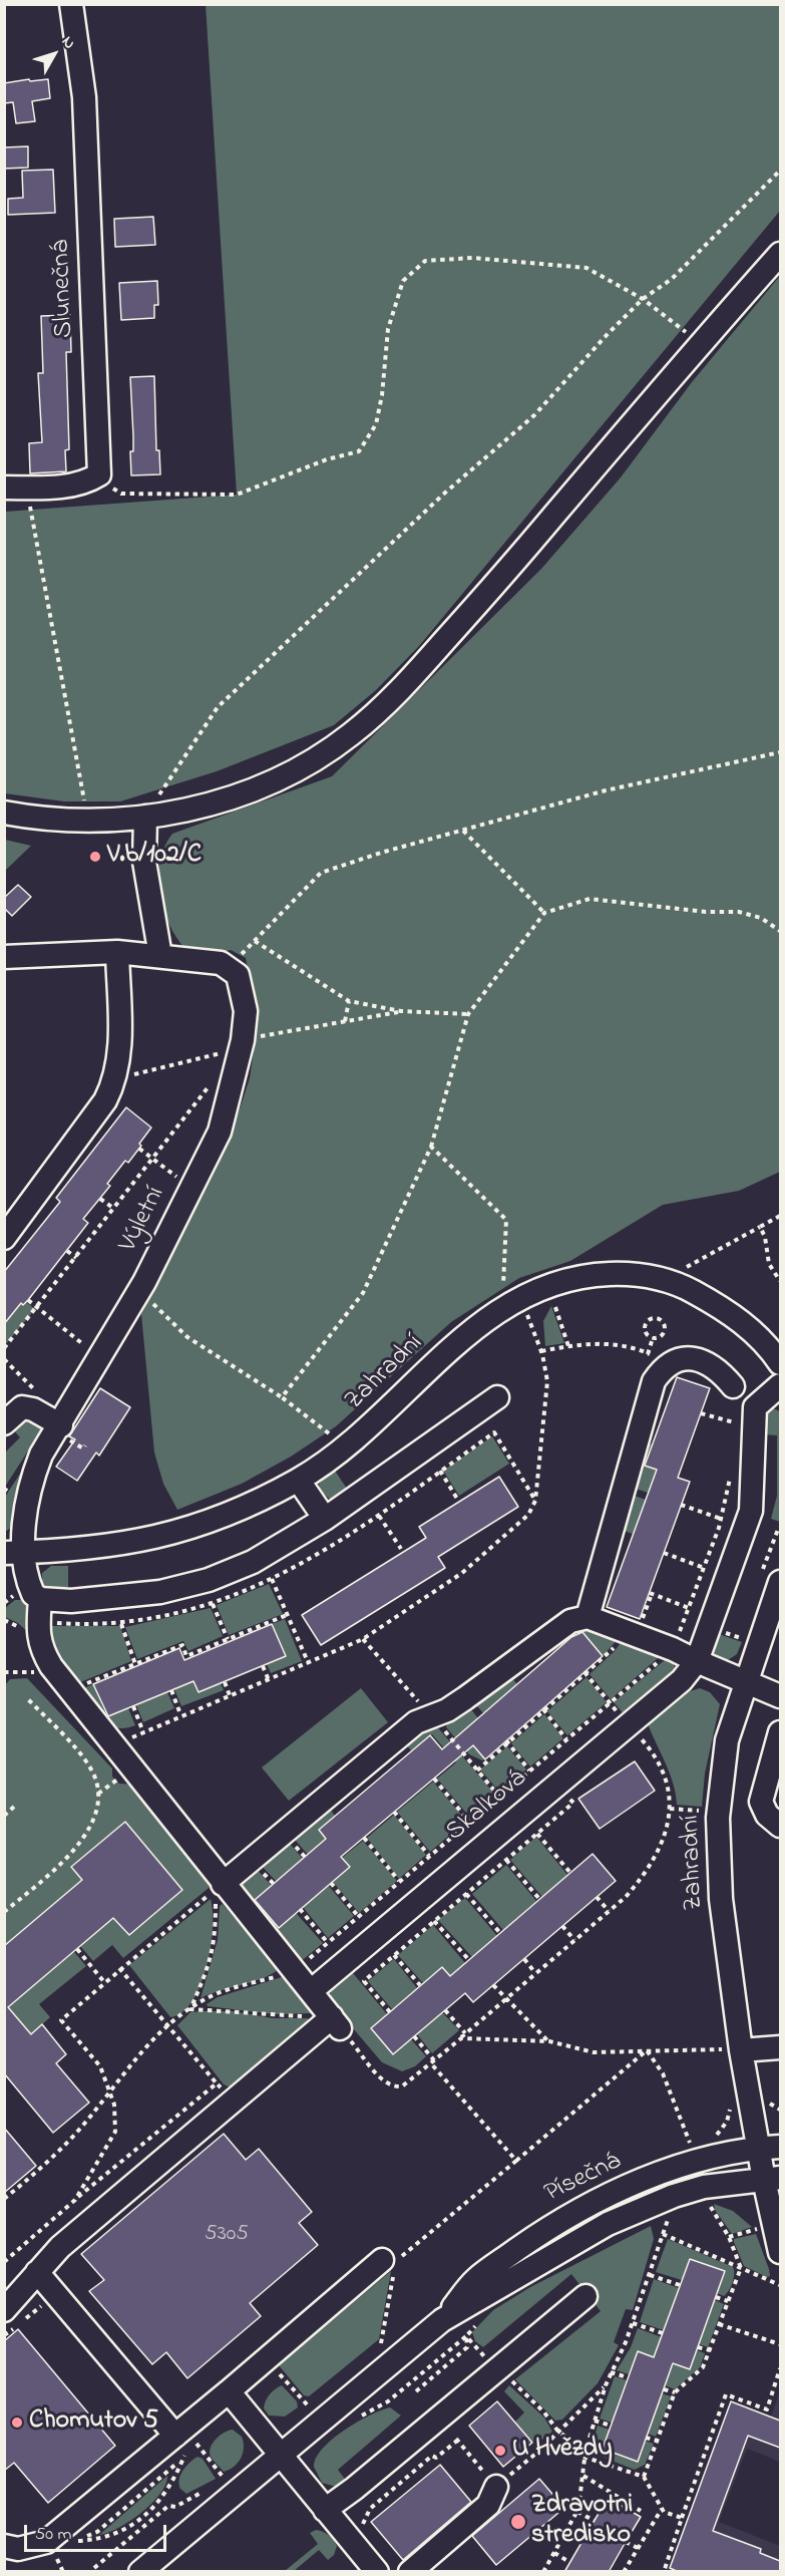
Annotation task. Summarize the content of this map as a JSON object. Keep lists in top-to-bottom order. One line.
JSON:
{"streets":{"street":["Slunečná","Výletní","Zahradní","Skalková","Písečná"]},"crossings":[["Výletní","Zahradní"],["Zahradní","Písečná"]],"places":["V.b/102/C","Chomutov 5","U Hvězdy","Zdravotni stredisko"],"house_numbers":["5305"],"scale_bar":"50 m","north":"top right"}
